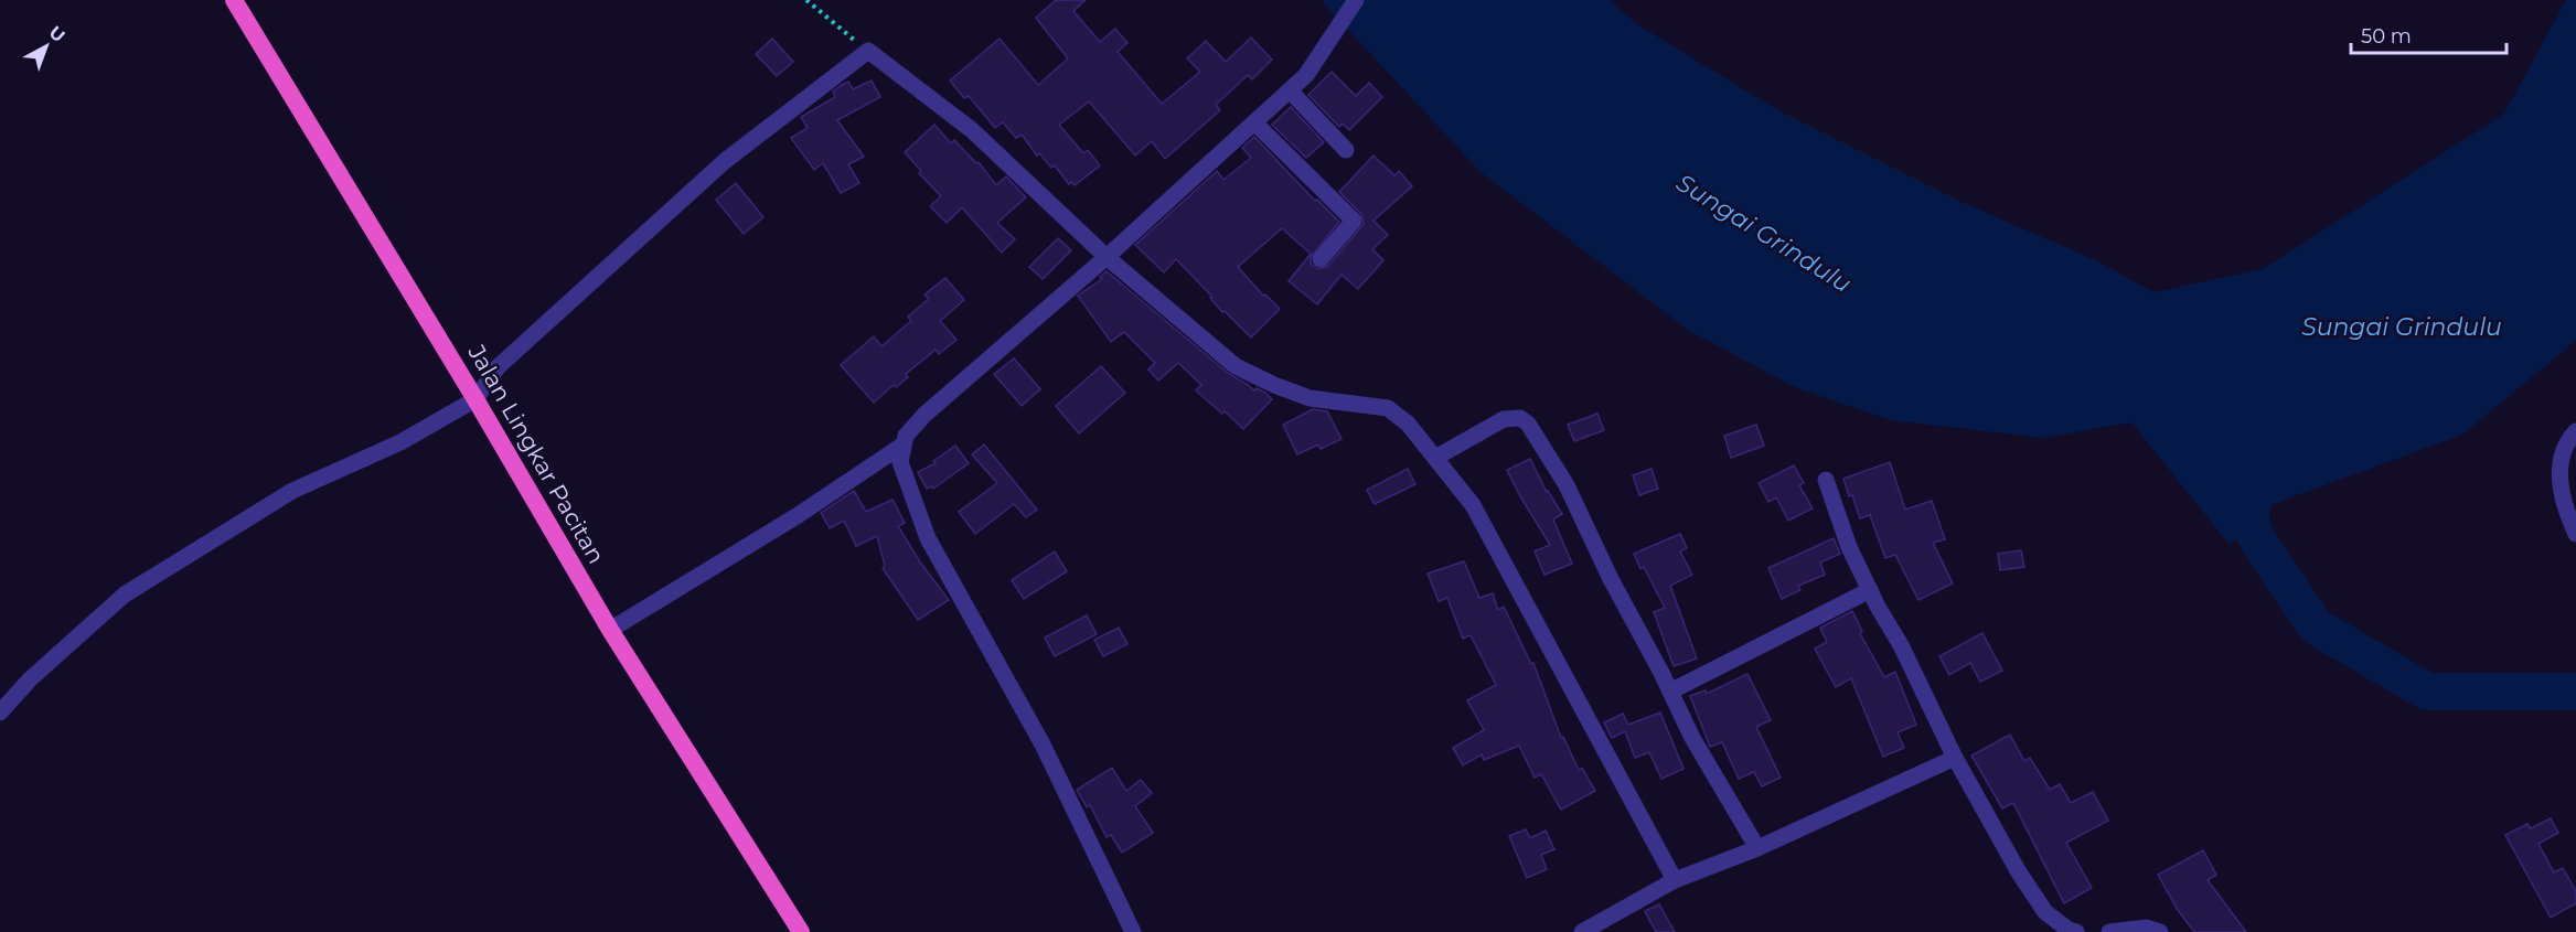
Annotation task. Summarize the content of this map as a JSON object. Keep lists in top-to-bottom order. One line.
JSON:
{"streets":{"highway":["Jalan Lingkar Pacitan"]},"water":["Sungai Grindulu"],"scale_bar":"50 m","north":"top right"}
